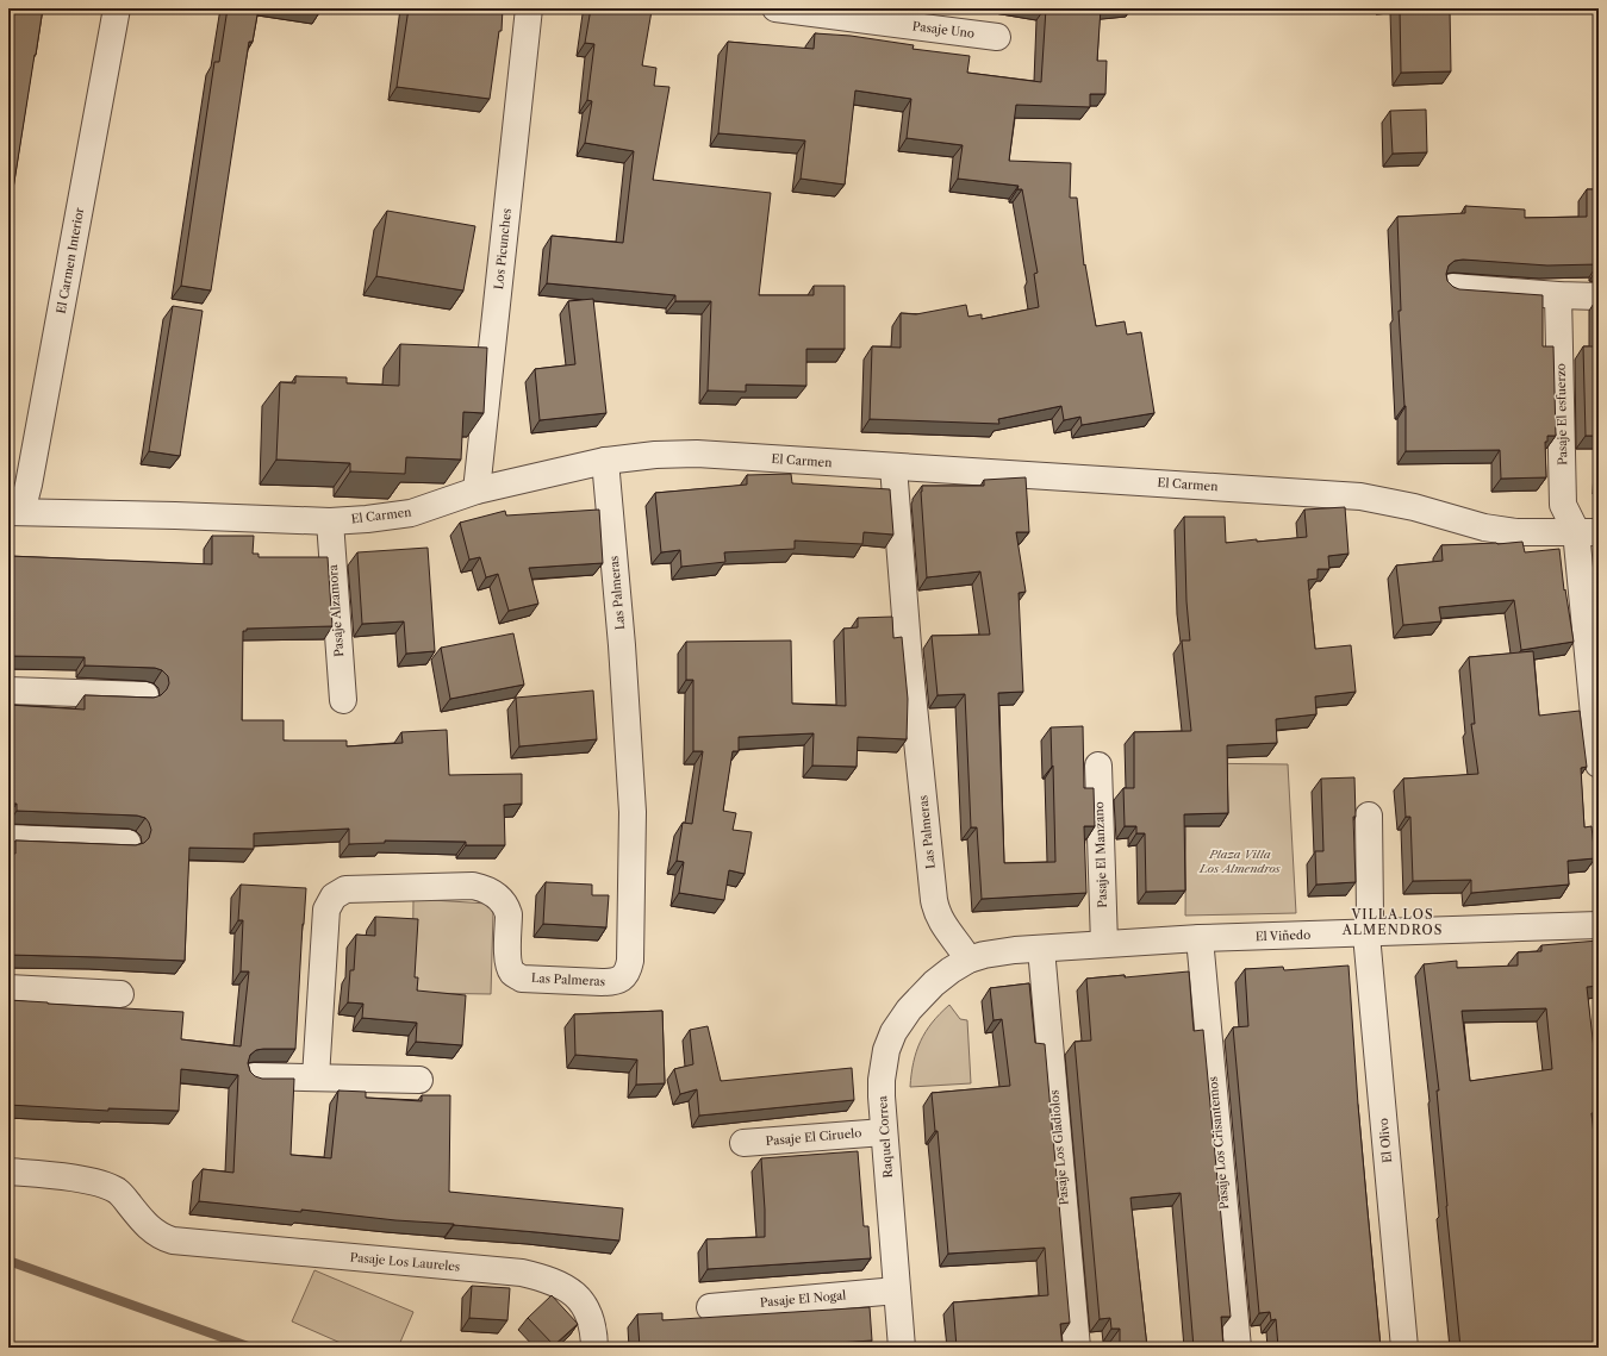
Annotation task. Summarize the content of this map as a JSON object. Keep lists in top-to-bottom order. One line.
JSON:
{"streets":{"street":["Pasaje Uno","Los Picunches","El Carmen Interior","Pasaje El esfuerzo","El Carmen","Las Palmeras","Pasaje Alzamora","Pasaje El Manzano","El Viñedo","Pasaje El Ciruelo","Raquel Correa","El Olivo","Pasaje Los Crisantemos","Pasaje Los Gladiolos","Pasaje Los Laureles","Pasaje El Nogal"]},"crossings":[["Los Picunches","El Carmen"],["El Carmen Interior","El Carmen"],["Pasaje El esfuerzo","El Carmen"],["El Carmen","Las Palmeras"],["El Carmen","Pasaje Alzamora"],["Las Palmeras","El Viñedo"],["Las Palmeras","Raquel Correa"],["Pasaje El Manzano","El Viñedo"],["El Viñedo","Raquel Correa"],["El Viñedo","El Olivo"],["El Viñedo","Pasaje Los Crisantemos"],["El Viñedo","Pasaje Los Gladiolos"],["Pasaje El Ciruelo","Raquel Correa"],["Raquel Correa","Pasaje El Nogal"]],"districts":["VILLA LOS ALMENDROS"],"parks":["Plaza Villa Los Almendros"]}
